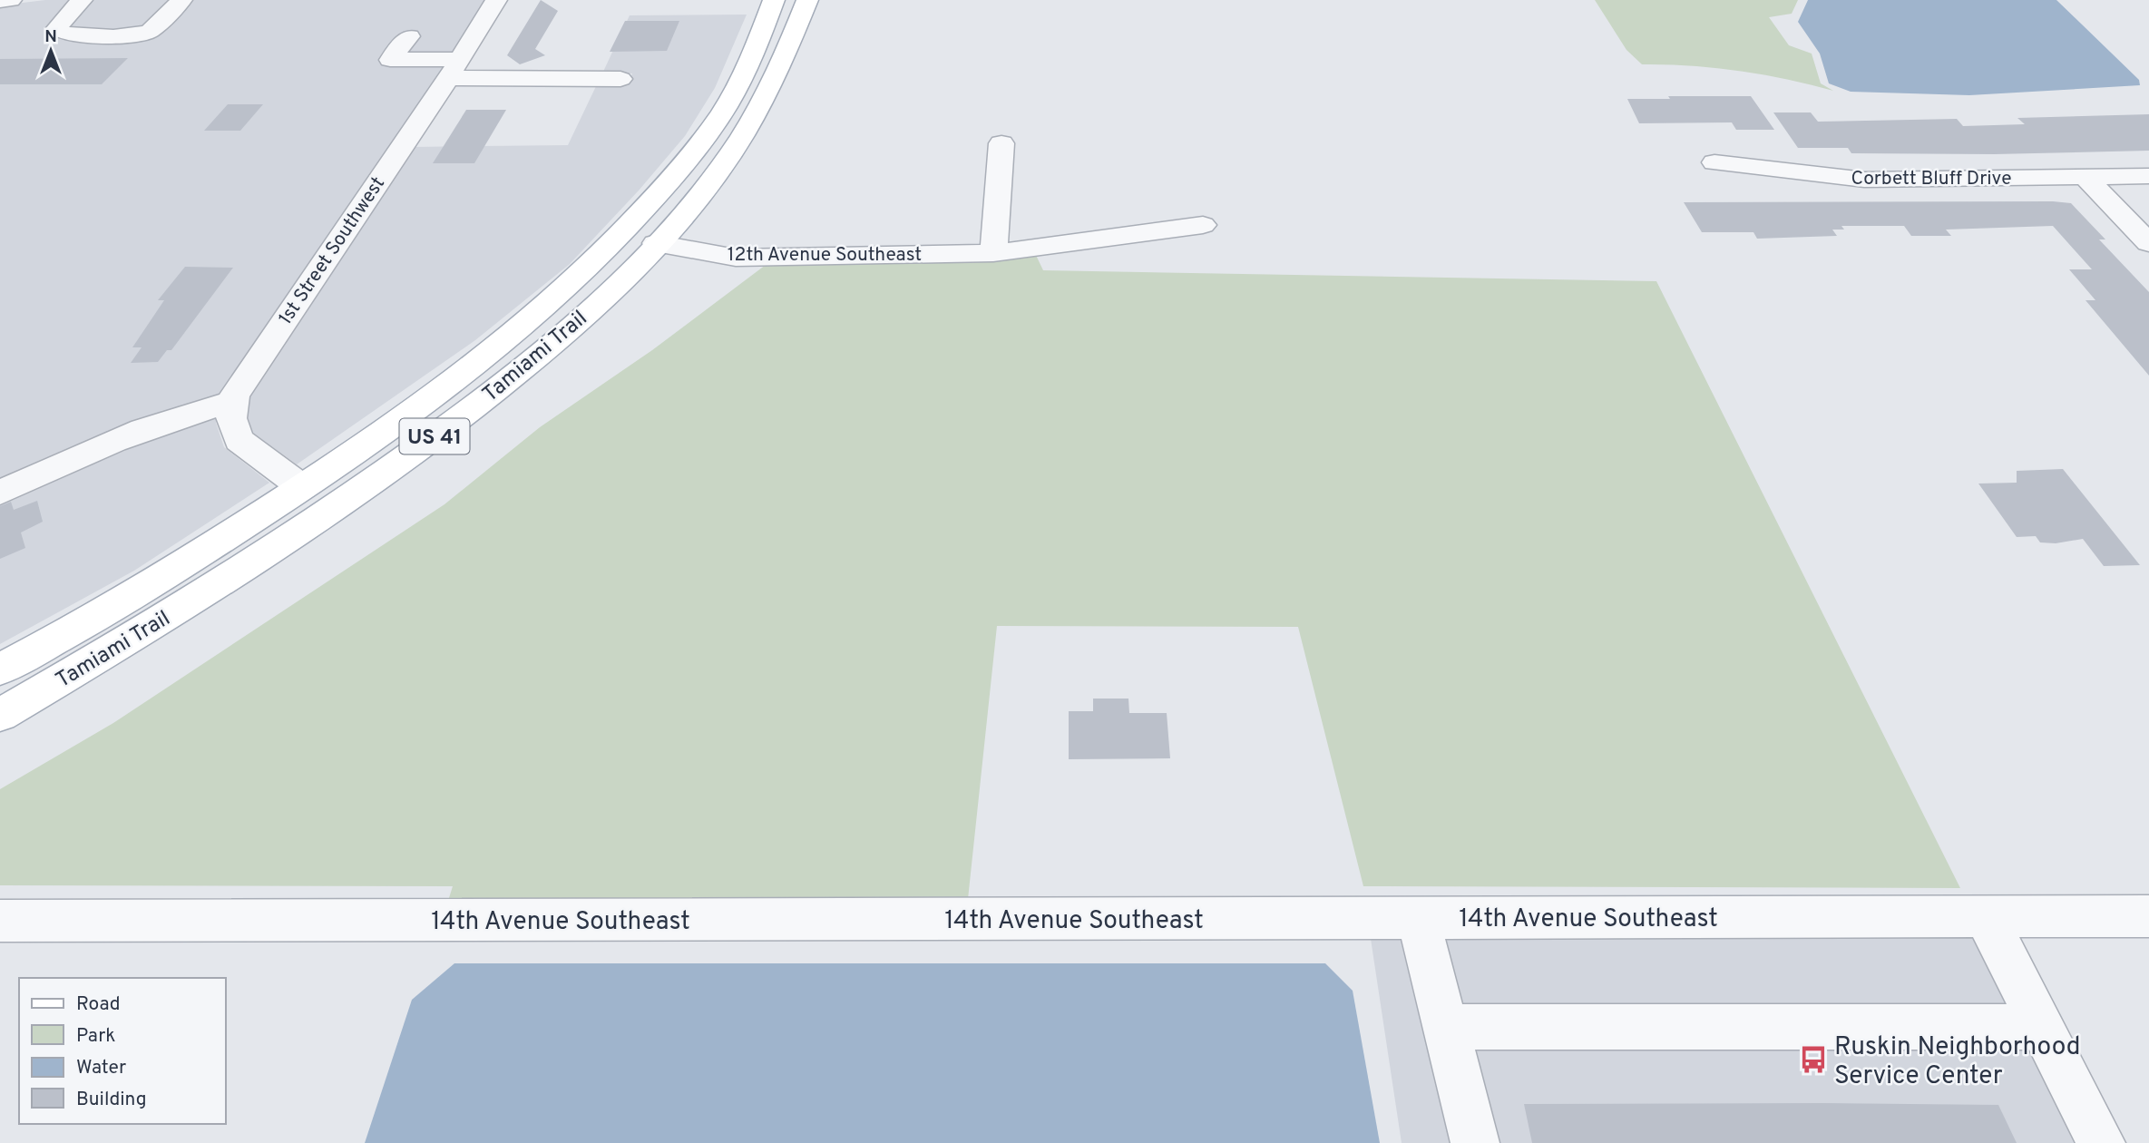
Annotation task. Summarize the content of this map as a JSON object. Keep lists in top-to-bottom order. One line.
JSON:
{"streets":{"main road":["Tamiami Trail","US 41"],"street":["Corbett Bluff Drive","1st Street Southwest","12th Avenue Southeast","14th Avenue Southeast"]},"crossings":[["12th Avenue Southeast","Tamiami Trail"]],"places":{"bus stop":["Ruskin Neighborhood Service Center"]},"legend":["Road","Park","Water","Building"],"north":"top"}
